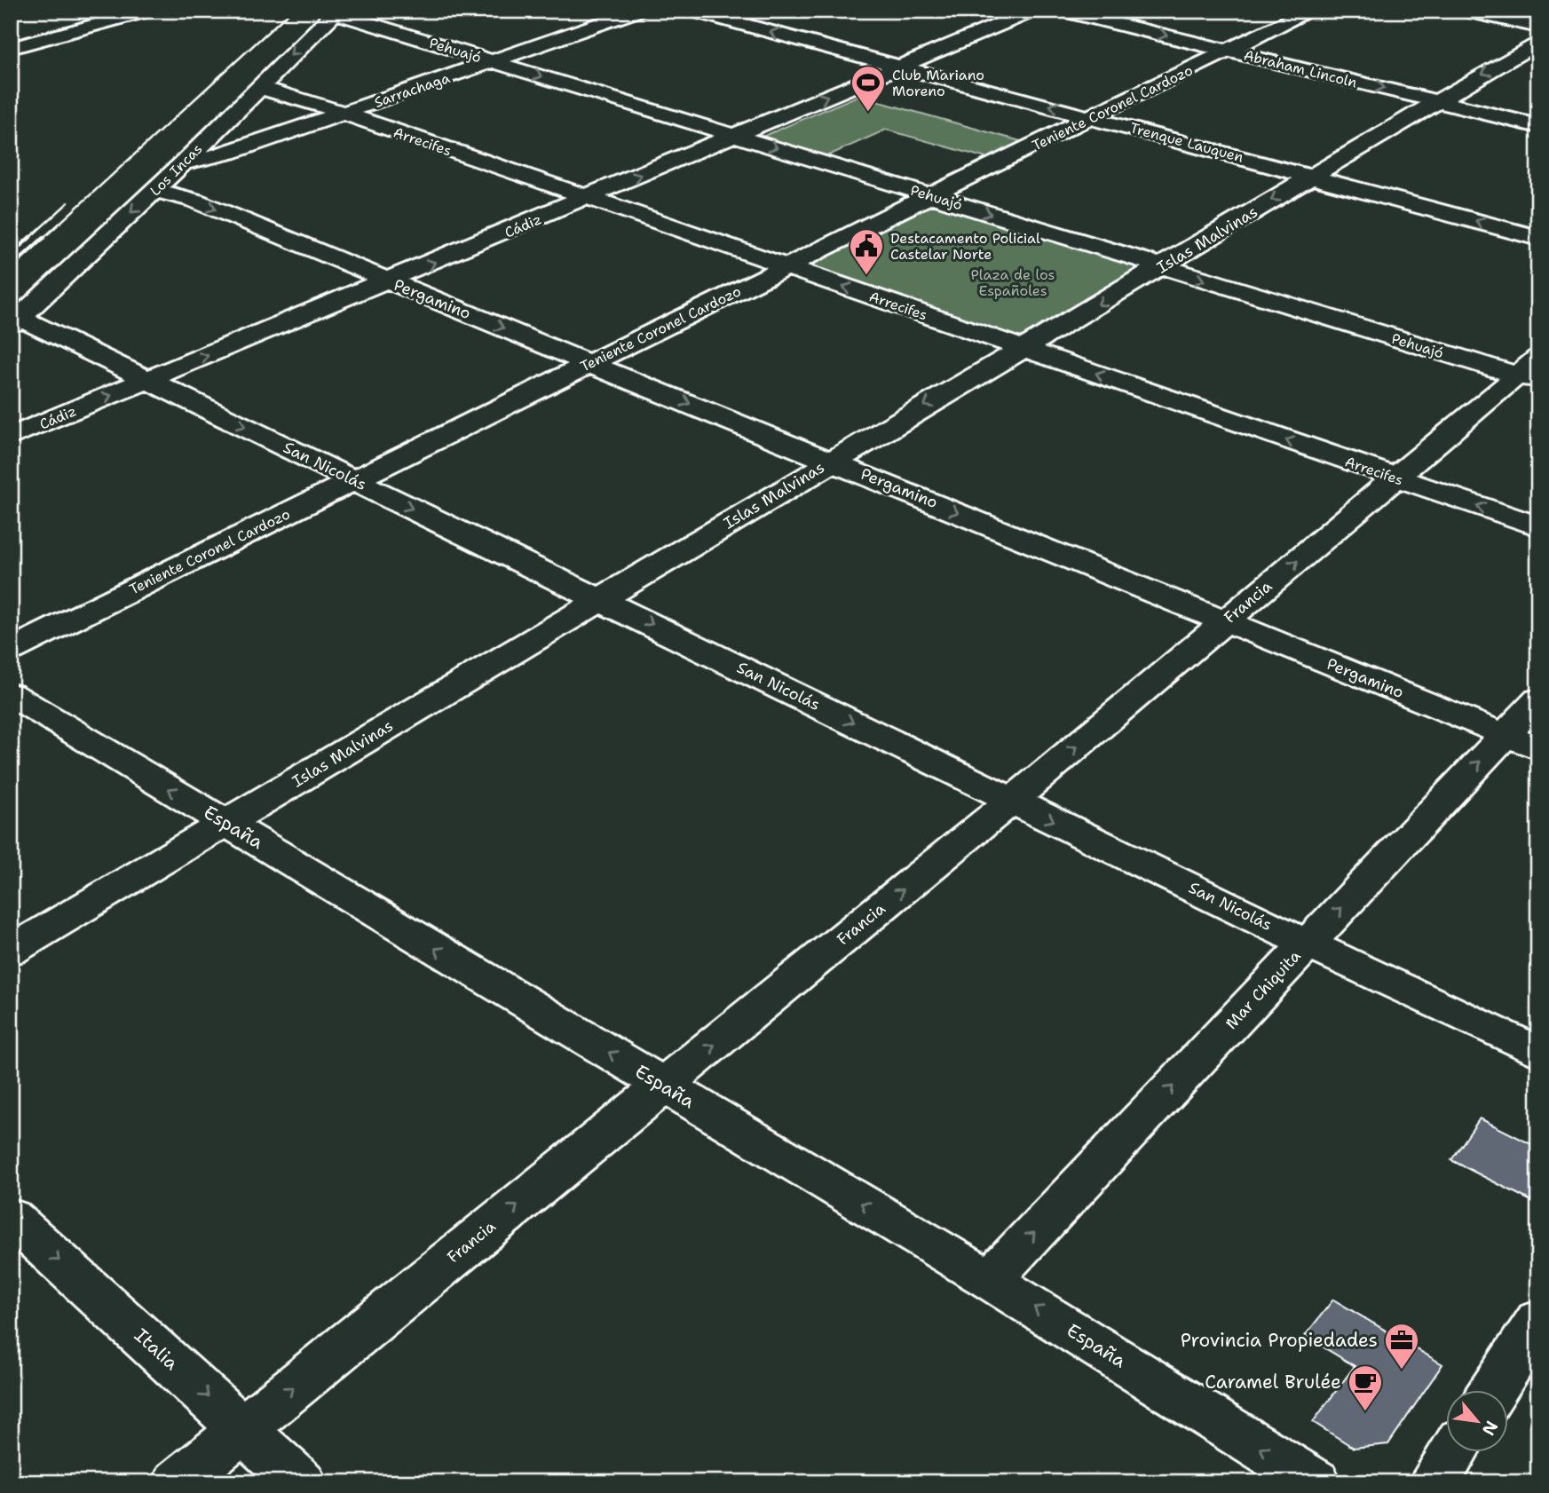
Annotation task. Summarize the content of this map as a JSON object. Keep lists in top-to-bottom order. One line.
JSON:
{"streets":{"street":["Pehuajó","Abraham Lincoln","Sarrachaga","Teniente Coronel Cardozo","Arrecifes","Trenque Lauquen","Los Incas","Cádiz","Islas Malvinas","Pergamino","San Nicolás","Francia","España","Mar Chiquita","Italia"]},"crossings":[["Pehuajó","Sarrachaga"],["Pehuajó","Teniente Coronel Cardozo"],["Pehuajó","Los Incas"],["Pehuajó","Cádiz"],["Pehuajó","Islas Malvinas"],["Pehuajó","Francia"],["Abraham Lincoln","Teniente Coronel Cardozo"],["Abraham Lincoln","Islas Malvinas"],["Sarrachaga","Arrecifes"],["Sarrachaga","Los Incas"],["Teniente Coronel Cardozo","Arrecifes"],["Teniente Coronel Cardozo","Trenque Lauquen"],["Teniente Coronel Cardozo","Pergamino"],["Teniente Coronel Cardozo","San Nicolás"],["Arrecifes","Los Incas"],["Arrecifes","Cádiz"],["Arrecifes","Islas Malvinas"],["Arrecifes","Francia"],["Trenque Lauquen","Cádiz"],["Trenque Lauquen","Islas Malvinas"],["Los Incas","Pergamino"],["Los Incas","San Nicolás"],["Cádiz","Pergamino"],["Cádiz","San Nicolás"],["Islas Malvinas","Pergamino"],["Islas Malvinas","San Nicolás"],["Islas Malvinas","España"],["Pergamino","Francia"],["Pergamino","Mar Chiquita"],["San Nicolás","Francia"],["San Nicolás","Mar Chiquita"],["Francia","España"],["Francia","Italia"],["España","Mar Chiquita"]],"one_way":["Pehuajó","Abraham Lincoln","Arrecifes","Trenque Lauquen","Los Incas","Cádiz","Islas Malvinas","Pergamino","San Nicolás","Francia","España","Mar Chiquita","Italia"],"parks":["Plaza de los Españoles"],"places":{"sports":["Club Mariano Moreno"],"public building":["Destacamento Policial Castelar Norte"],"office":["Provincia Propiedades"],"cafe":["Caramel Brulée"]},"north":"bottom right"}
